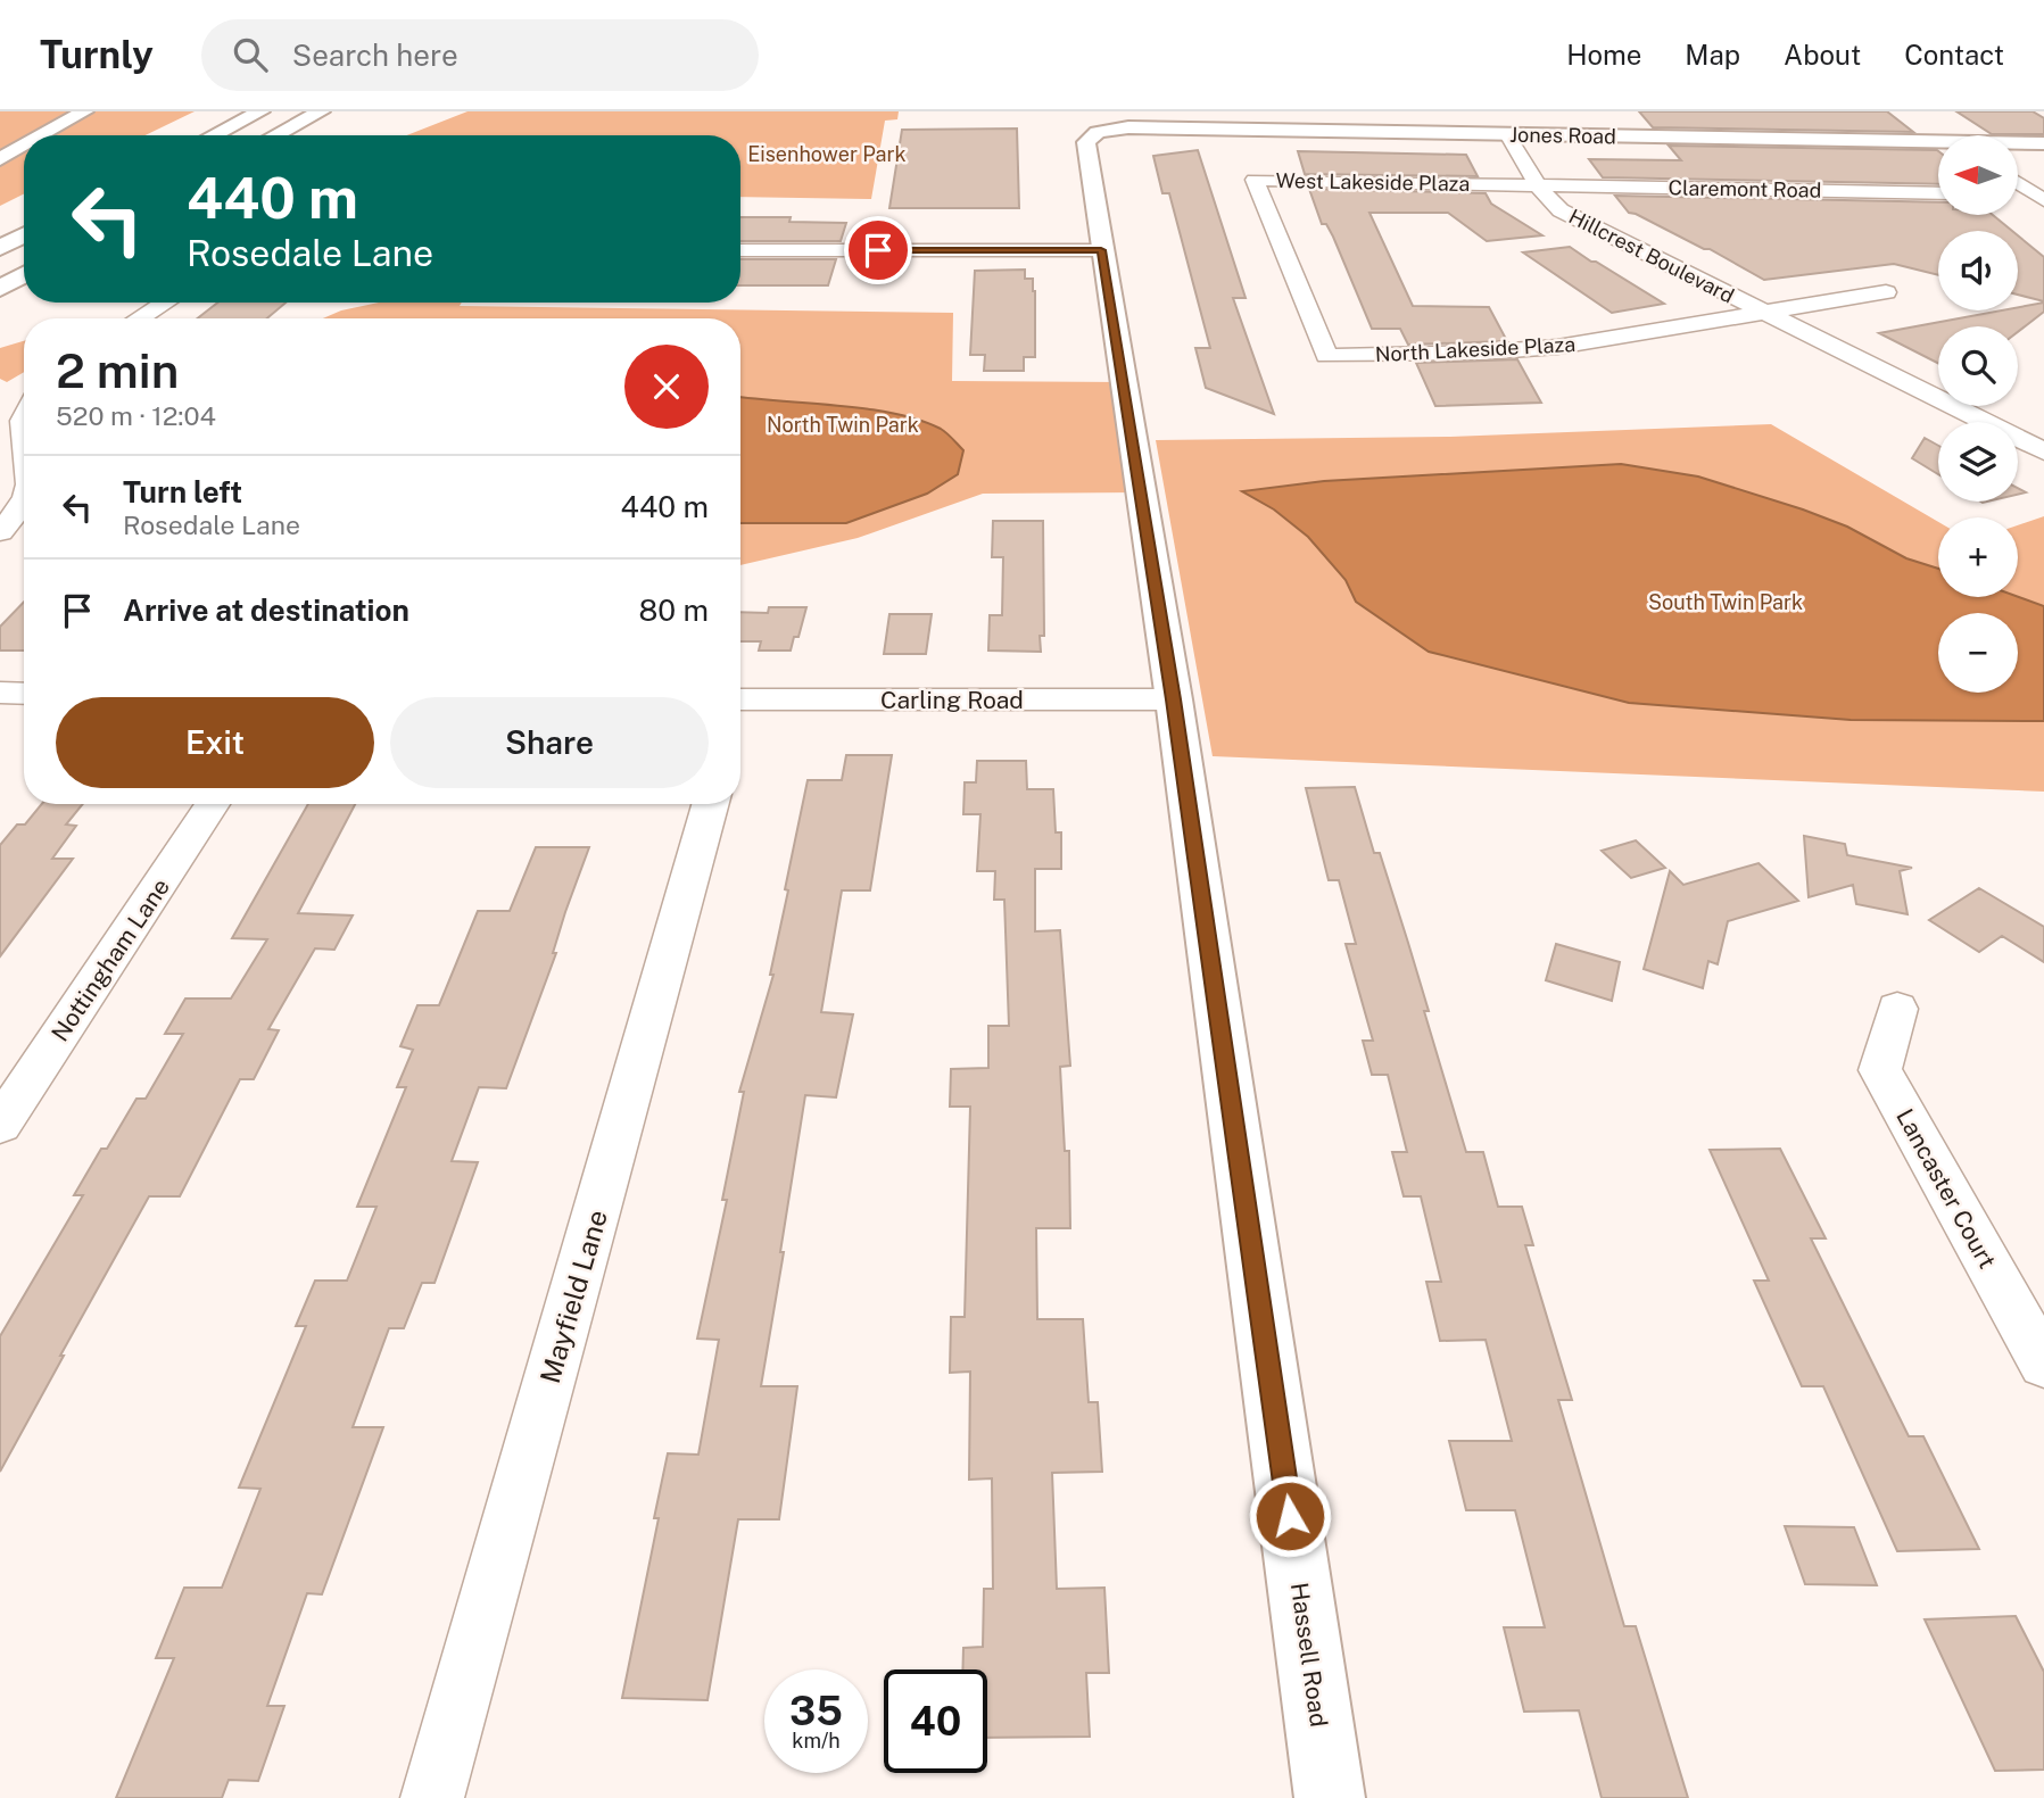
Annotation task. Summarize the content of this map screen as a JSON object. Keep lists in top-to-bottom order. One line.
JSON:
{"streets":{"main road":["Jones Road","Hillcrest Boulevard","Hassell Road"],"street":["West Lakeside Plaza","Claremont Road","North Lakeside Plaza","Carling Road","Nottingham Lane","Lancaster Court","Mayfield Lane"]},"crossings":[["Jones Road","Hillcrest Boulevard"],["Jones Road","Hassell Road"],["West Lakeside Plaza","Claremont Road"],["West Lakeside Plaza","Hillcrest Boulevard"],["West Lakeside Plaza","North Lakeside Plaza"],["Claremont Road","Hillcrest Boulevard"],["Hillcrest Boulevard","North Lakeside Plaza"],["Carling Road","Hassell Road"]],"parks":["Eisenhower Park","North Twin Park","South Twin Park"],"north":"left","page":{"header":"Turnly","search":"Search here","nav":["Home","Map","About","Contact"],"map_buttons":["+","−"],"turn":["440 m","Rosedale Lane"],"heading":["2 min","520 m · 12:04"],"list":[{"name":"Turn left","note":"Rosedale Lane","value":"440 m"},{"name":"Arrive at destination","value":"80 m"}],"buttons":["Exit","Share"],"speed":"35 km/h","limit":"40"}}
